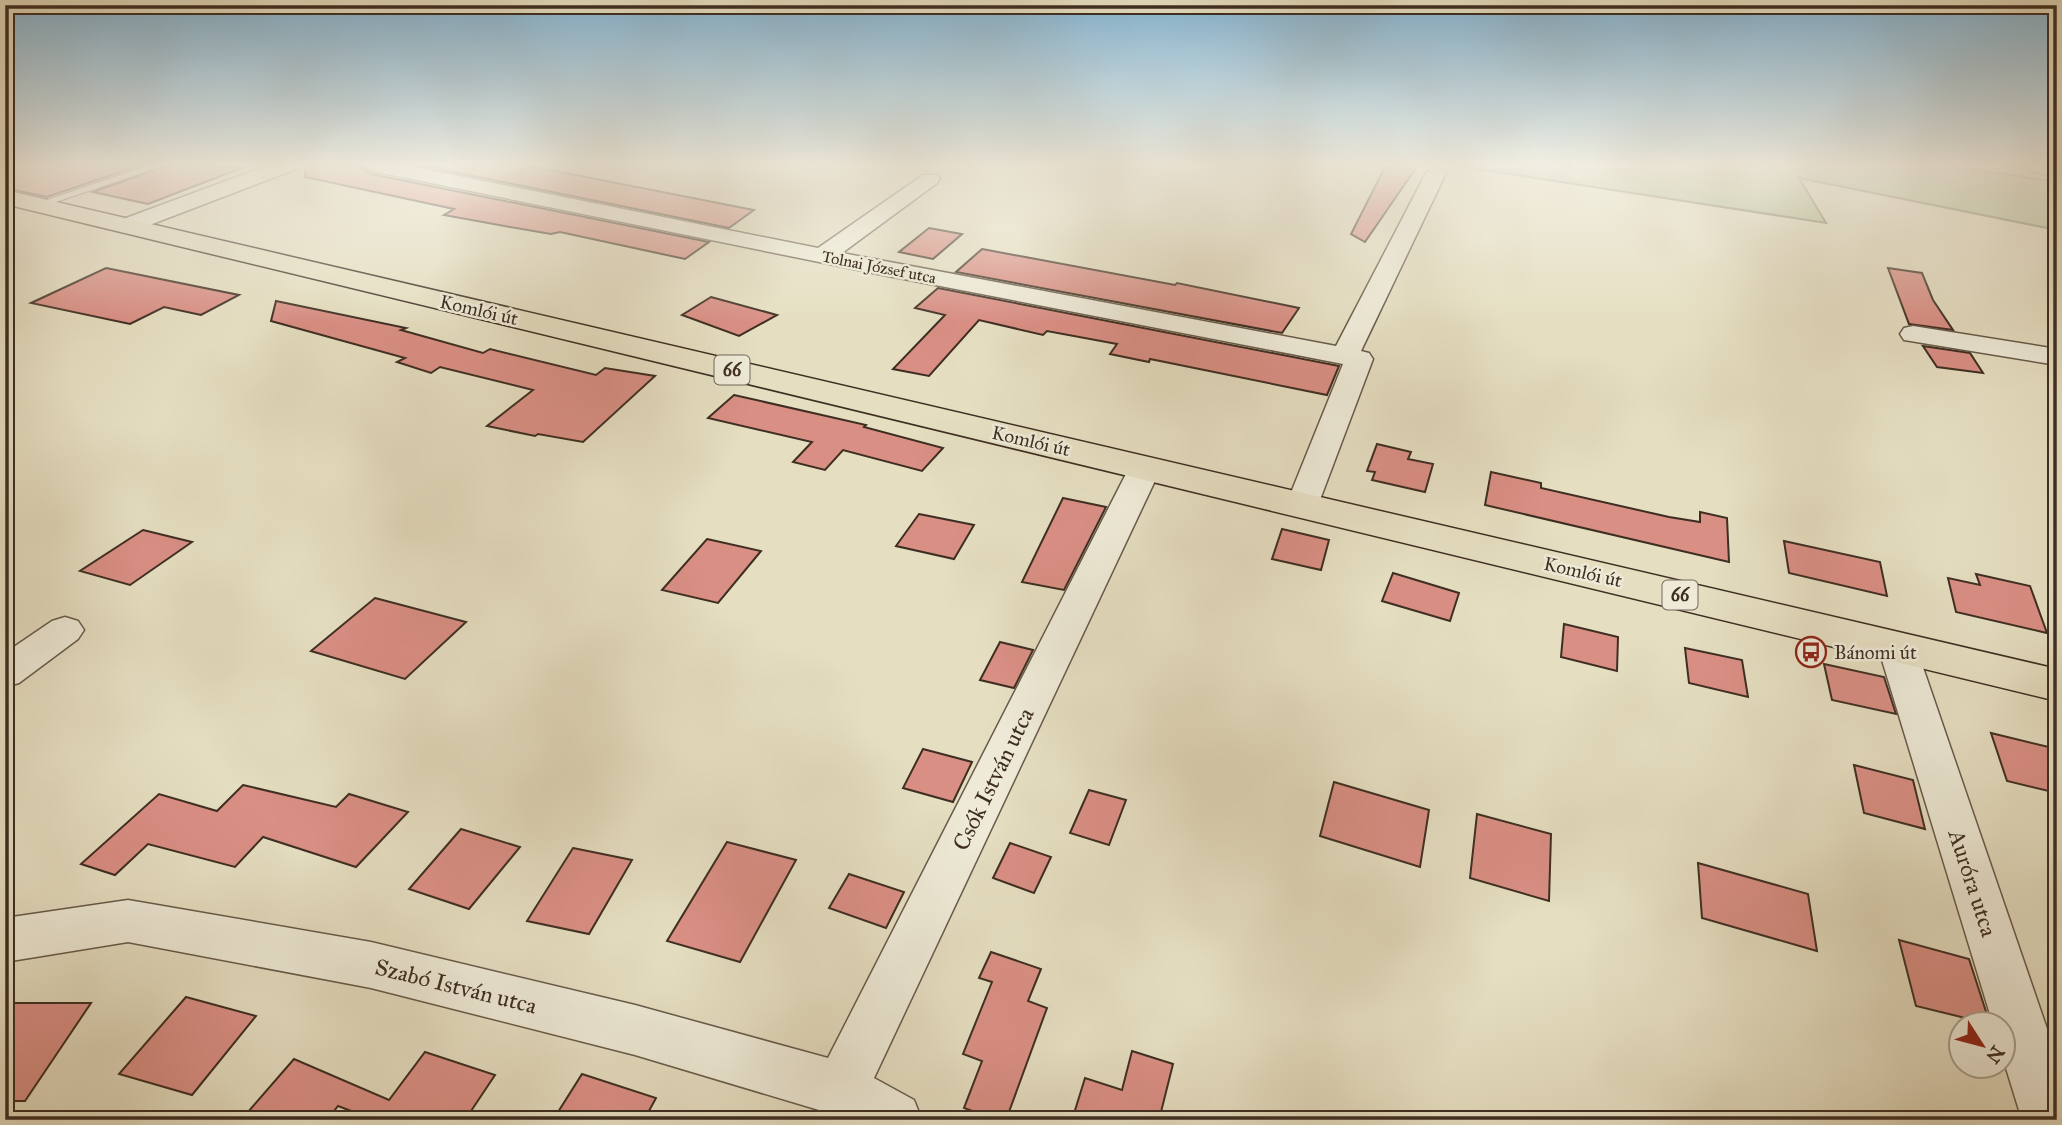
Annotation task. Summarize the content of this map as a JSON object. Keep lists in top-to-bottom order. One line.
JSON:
{"streets":{"main road":["Komlói út","66"],"street":["Tolnai József utca","Csók István utca","Auróra utca","Szabó István utca"]},"crossings":[["Komlói út","Csók István utca"],["Komlói út","Auróra utca"],["Csók István utca","Szabó István utca"]],"places":{"bus stop":["Bánomi út"]},"north":"bottom right"}
